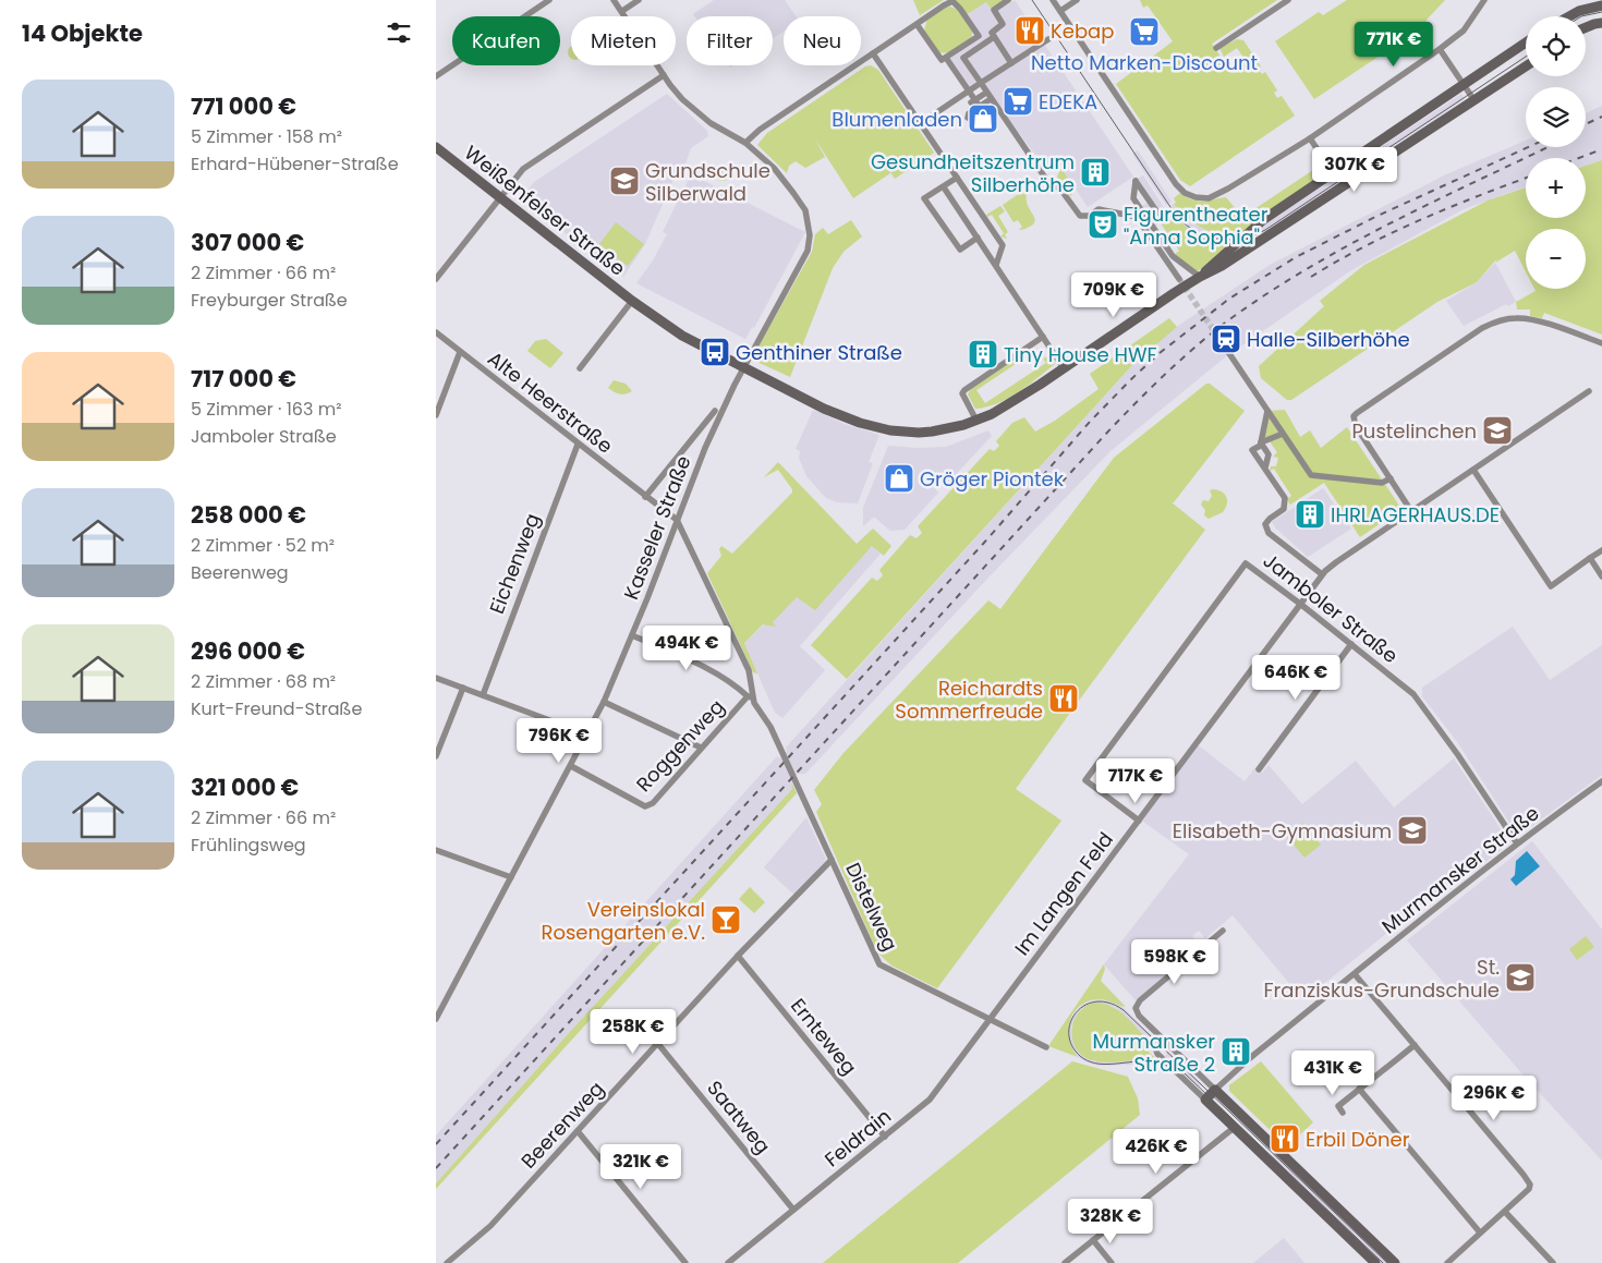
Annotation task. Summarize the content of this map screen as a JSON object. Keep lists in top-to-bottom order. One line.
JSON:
{"streets":{"street":["Weißenfelser Straße","Alte Heerstraße","Kasseler Straße","Eichenweg","Jamboler Straße","Roggenweg","Murmansker Straße","Im Langen Feld","Distelweg","Ernteweg","Saatweg","Beerenweg","Feldrain"]},"crossings":[["Weißenfelser Straße","Kasseler Straße"],["Alte Heerstraße","Kasseler Straße"],["Alte Heerstraße","Eichenweg"],["Alte Heerstraße","Roggenweg"],["Alte Heerstraße","Distelweg"],["Kasseler Straße","Roggenweg"],["Jamboler Straße","Murmansker Straße"],["Jamboler Straße","Im Langen Feld"],["Roggenweg","Distelweg"],["Im Langen Feld","Distelweg"],["Im Langen Feld","Feldrain"],["Distelweg","Beerenweg"],["Distelweg","Feldrain"],["Ernteweg","Beerenweg"],["Ernteweg","Feldrain"],["Saatweg","Beerenweg"],["Saatweg","Feldrain"]],"places":{"restaurant":["Kebap","Reichardts Sommerfreude","Erbil Döner"],"supermarket":["Netto Marken-Discount","EDEKA"],"shop":["Blumenladen","Gröger Piontek"],"building":["Gesundheitszentrum Silberhöhe","Tiny House HWF","IHRLAGERHAUS.DE","Murmansker Straße 2"],"school or university":["Grundschule Silberwald","Pustelinchen","Elisabeth-Gymnasium","St. Franziskus-Grundschule"],"theatre":["Figurentheater \"Anna Sophia\""],"station":["Halle-Silberhöhe"],"bus stop":["Genthiner Straße"],"bar":["Vereinslokal Rosengarten e.V."]},"page":{"heading":"14 Objekte","map_buttons":["+","−"],"chip":["Kaufen","Mieten","Filter","Neu"],"price":["771K €","307K €","709K €","494K €","646K €","796K €","717K €","598K €","258K €","431K €","296K €","426K €","321K €","328K €"],"list":[{"name":"771 000 €","note":"5 Zimmer · 158 m² · Erhard-Hübener-Straße"},{"name":"307 000 €","note":"2 Zimmer · 66 m² · Freyburger Straße"},{"name":"717 000 €","note":"5 Zimmer · 163 m² · Jamboler Straße"},{"name":"258 000 €","note":"2 Zimmer · 52 m² · Beerenweg"},{"name":"296 000 €","note":"2 Zimmer · 68 m² · Kurt-Freund-Straße"},{"name":"321 000 €","note":"2 Zimmer · 66 m² · Frühlingsweg"}]}}
